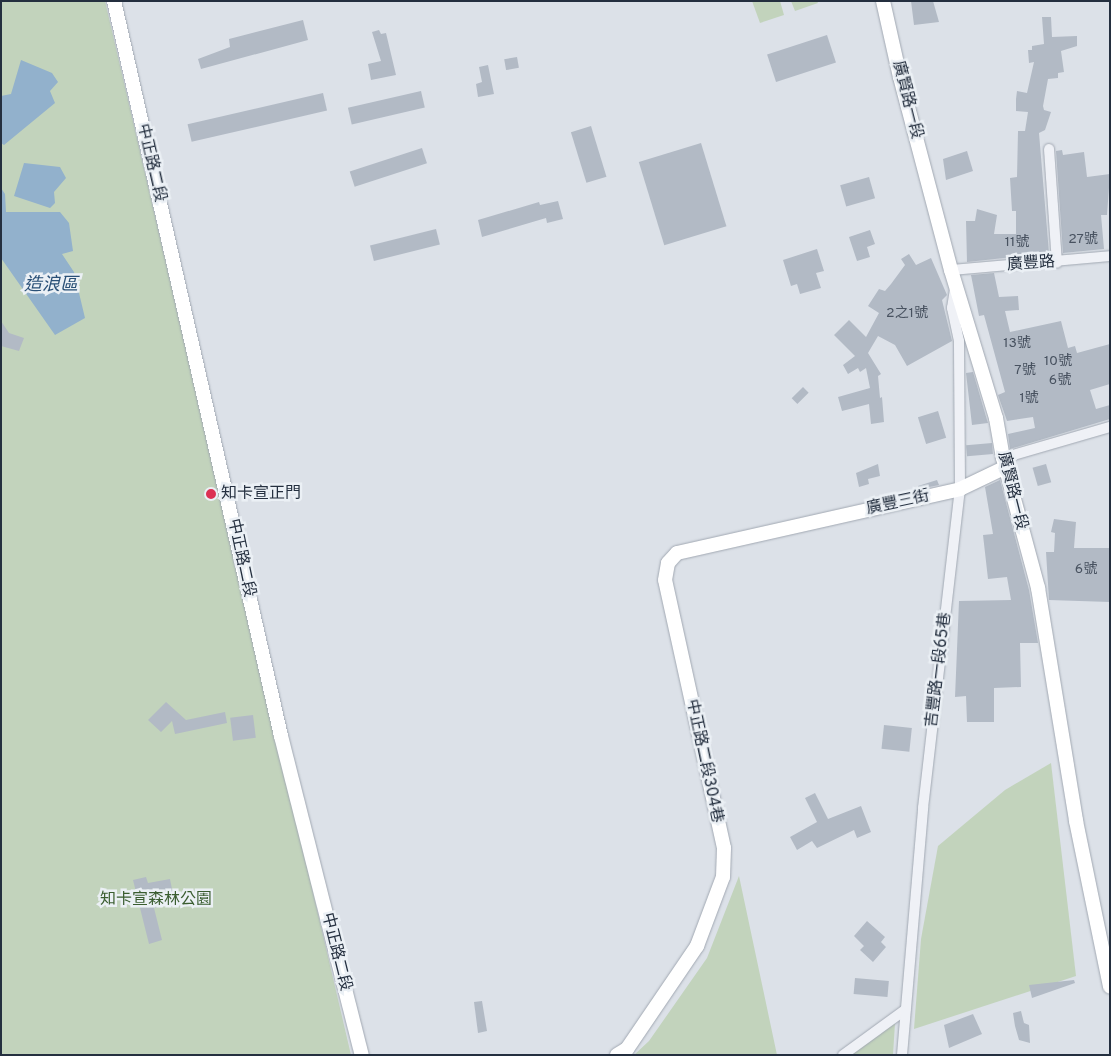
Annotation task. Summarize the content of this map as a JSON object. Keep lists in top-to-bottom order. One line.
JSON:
{"streets":{"street":["廣賢路一段","中正路二段","廣豐路","廣豐三街","吉豐路一段65巷","中正路二段304巷"]},"crossings":[["廣賢路一段","廣豐路"],["廣賢路一段","廣豐三街"],["廣賢路一段","吉豐路一段65巷"],["廣豐三街","吉豐路一段65巷"],["廣豐三街","中正路二段304巷"]],"water":["造浪區"],"parks":["知卡宣森林公園"],"places":["知卡宣正門"],"house_numbers":["27號","11號","2之1號","13號","10號","7號","6號","1號","6號"]}
